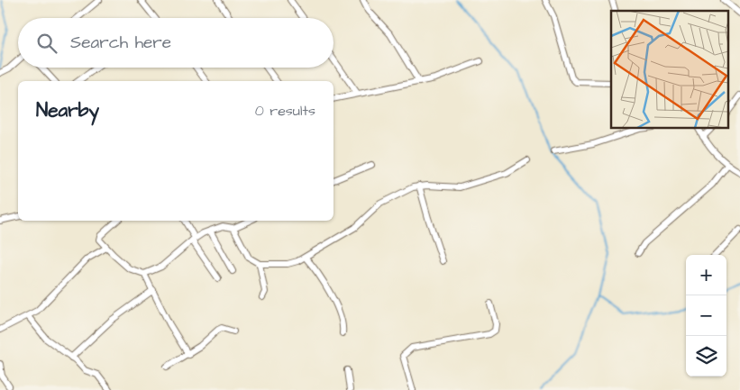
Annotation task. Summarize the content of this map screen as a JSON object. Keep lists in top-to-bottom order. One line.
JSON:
{"page":{"search":"Search here","heading":["Nearby","0 results"],"map_buttons":["+","−"]}}
